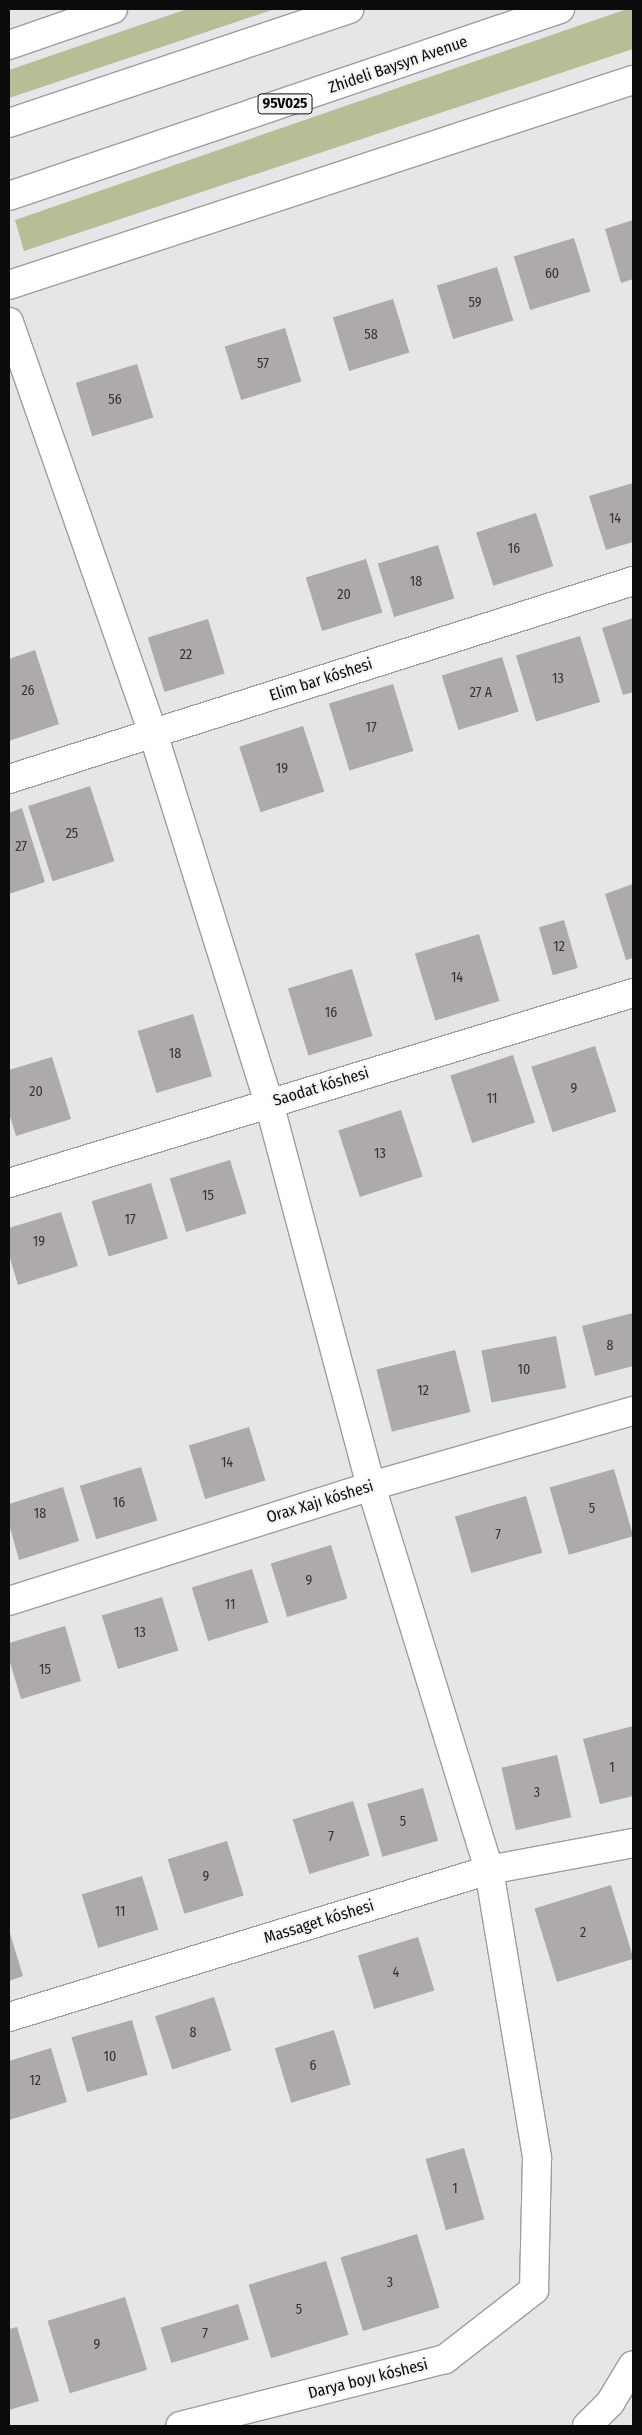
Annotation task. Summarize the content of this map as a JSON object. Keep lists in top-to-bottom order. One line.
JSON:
{"streets":{"street":["Zhideli Baysyn Avenue","95V025","Elim bar kóshesi","Saodat kóshesi","Orax Xajı kóshesi","Massaget kóshesi","Darya boyı kóshesi"]},"crossings":[["Massaget kóshesi","Darya boyı kóshesi"]],"house_numbers":["60","59","58","57","56","14","16","18","20","22","13","26","27 А","17","19","25","27","12","14","16","18","9","20","11","13","15","17","19","8","10","12","14","16","5","18","7","9","11","13","15","1","3","5","7","9","11","2","4","8","10","6","12","1","3","5","7","9"]}
